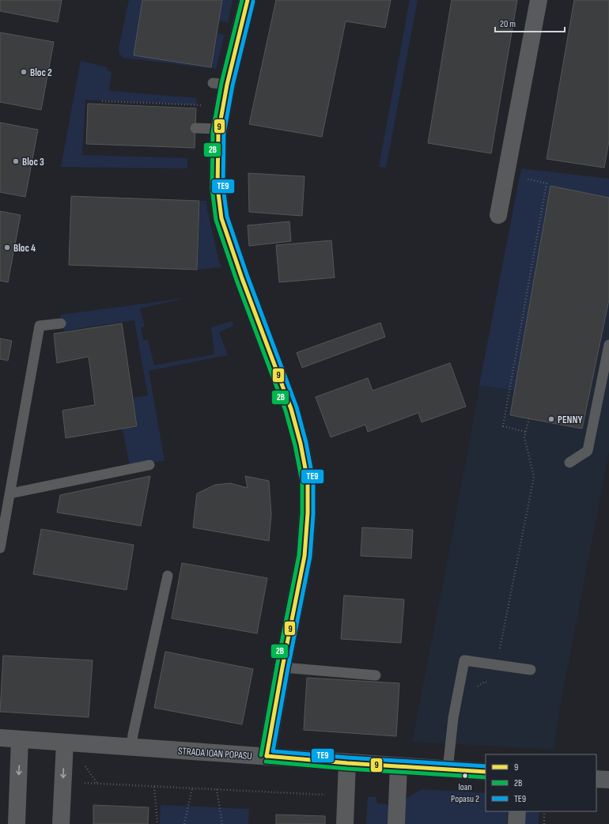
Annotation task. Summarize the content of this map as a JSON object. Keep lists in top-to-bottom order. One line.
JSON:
{"streets":{"street":["STRADA IOAN POPASU"]},"places":["Bloc 2","Bloc 3","Bloc 4","PENNY","Ioan Popasu 2"],"lines":["transit line 9","transit line 2B","transit line TE9"],"legend":["9","2B","TE9"],"scale_bar":"20 m"}
